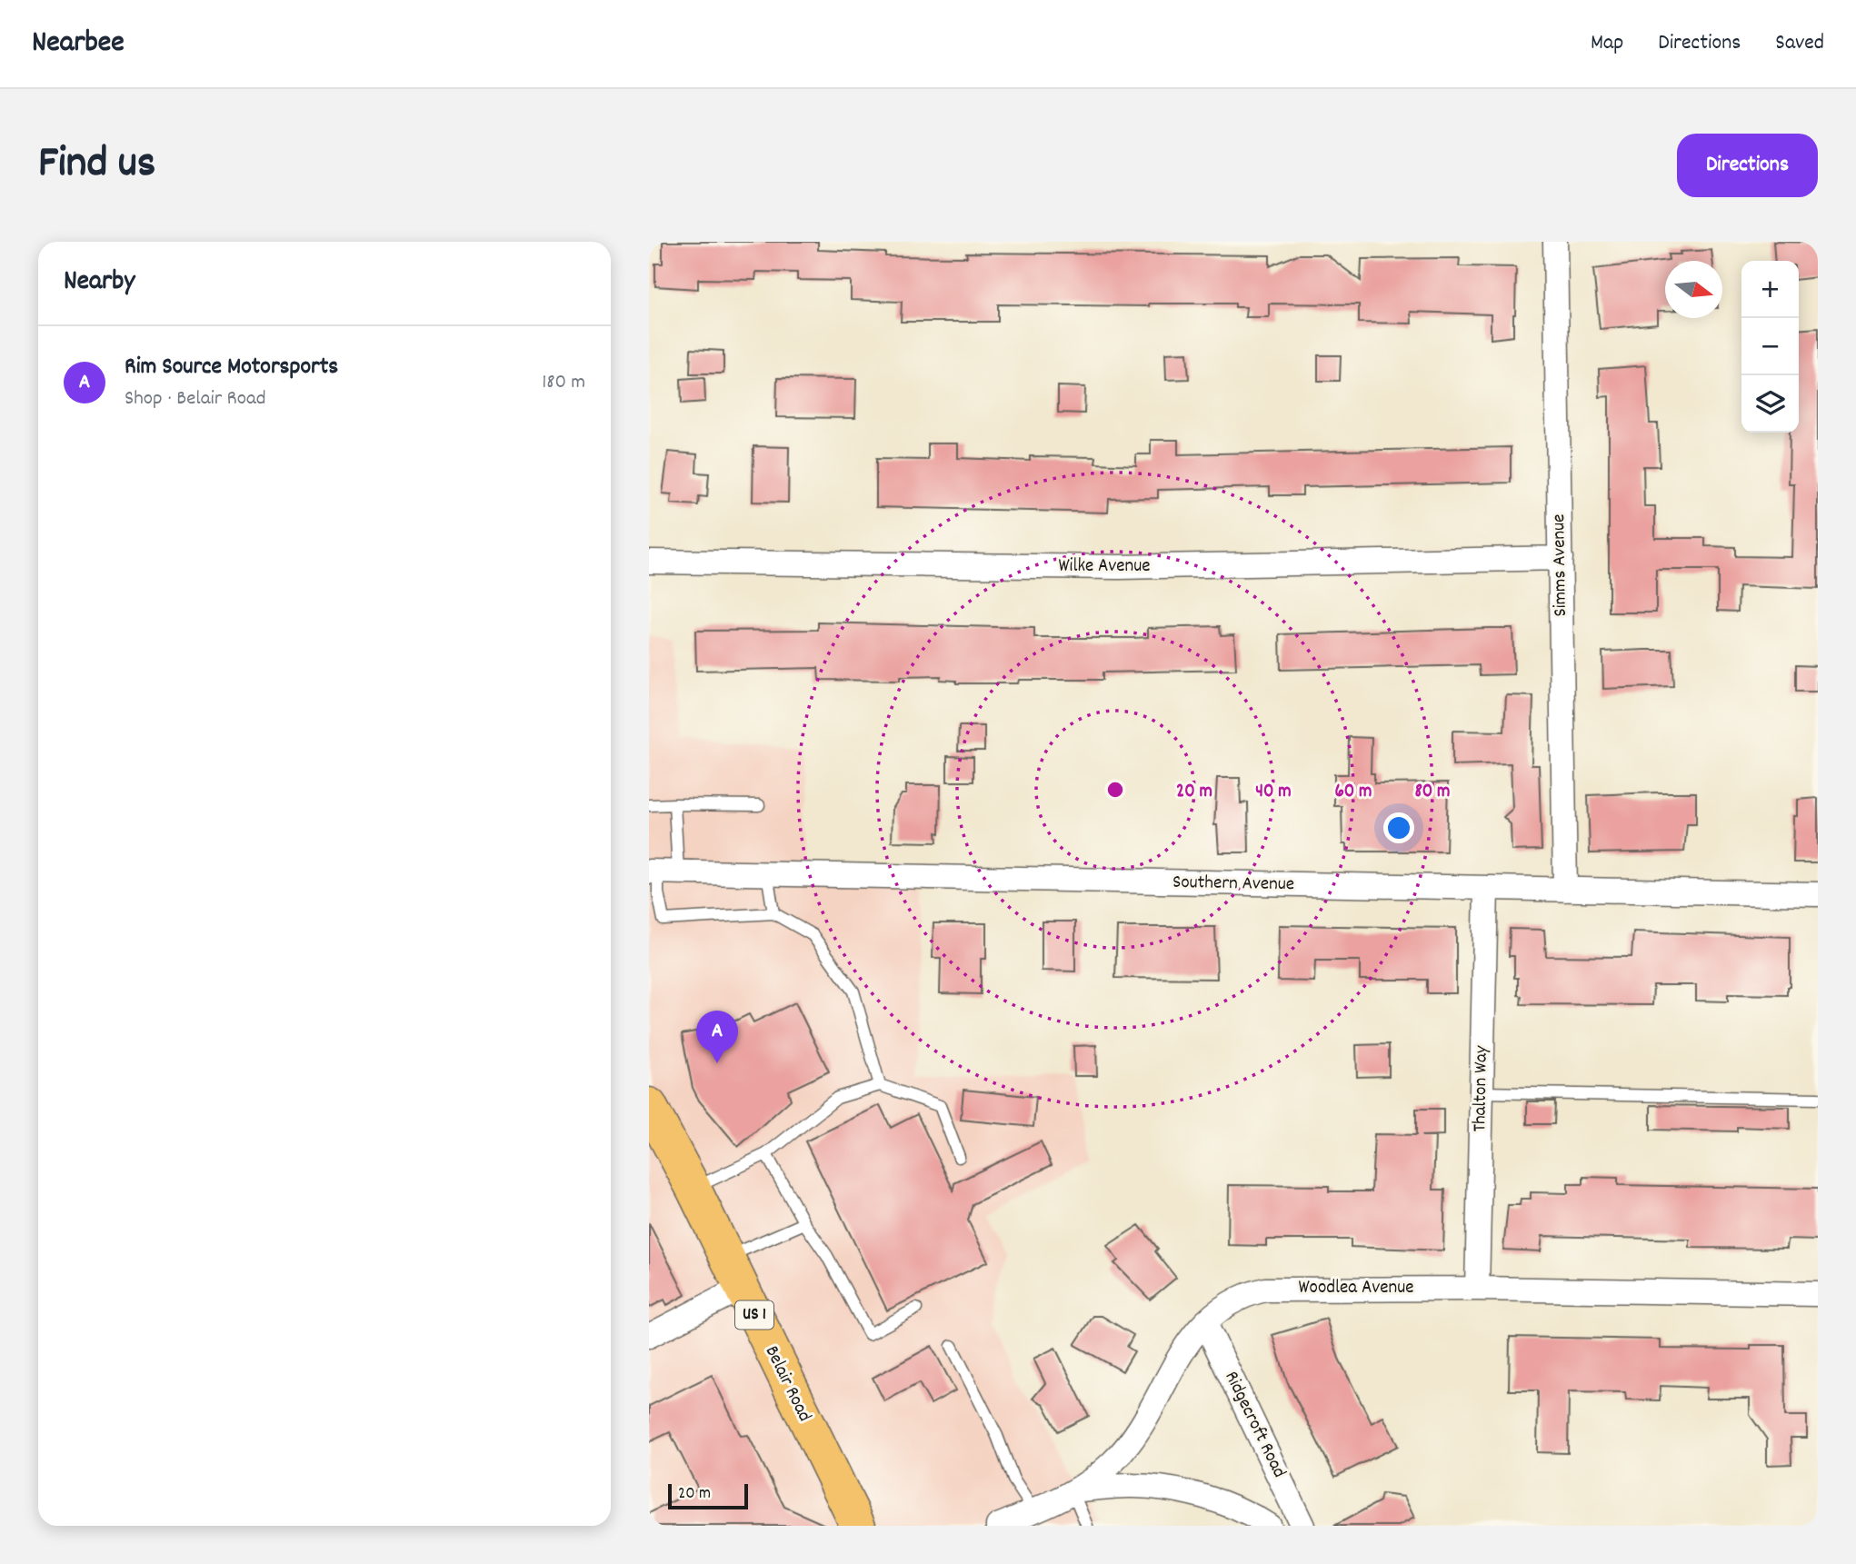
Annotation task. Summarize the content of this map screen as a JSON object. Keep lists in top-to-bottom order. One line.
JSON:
{"streets":{"main road":["US 1","Belair Road"],"street":["Simms Avenue","Wilke Avenue","Southern Avenue","Thalton Way","Woodlea Avenue","Ridgecroft Road"]},"crossings":[["Simms Avenue","Wilke Avenue"],["Simms Avenue","Southern Avenue"],["Southern Avenue","Thalton Way"],["Thalton Way","Woodlea Avenue"],["Woodlea Avenue","Ridgecroft Road"]],"scale_bar":"20 m","north":"right","page":{"header":"Nearbee","nav":["Map","Directions","Saved"],"title":"Find us","buttons":"Directions","heading":"Nearby","map_buttons":["+","−"],"list":[{"mark":"A","name":"Rim Source Motorsports","note":"Shop · Belair Road","value":"180 m"}],"pins":"A","scale":"20 m"},"rings":["20 m","40 m","60 m","80 m"]}
